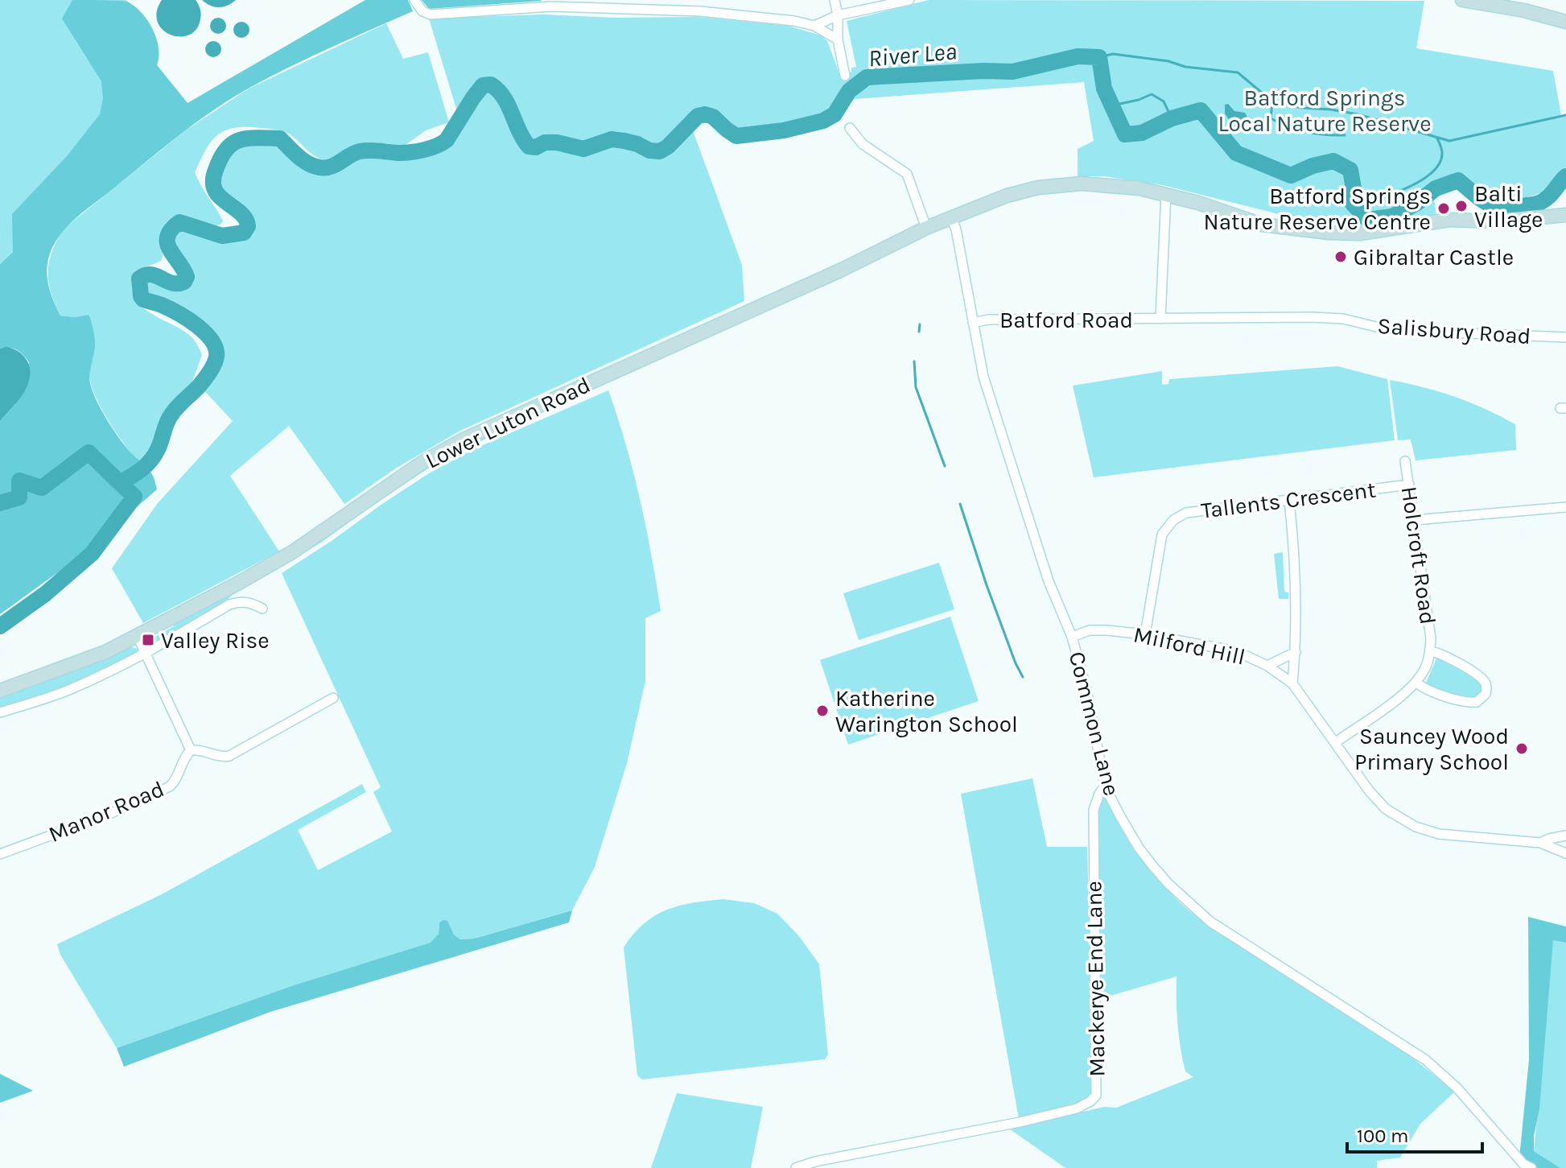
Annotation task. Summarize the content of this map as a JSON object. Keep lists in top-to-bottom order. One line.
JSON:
{"streets":{"main road":["Lower Luton Road"],"street":["Batford Road","Salisbury Road","Tallents Crescent","Holcroft Road","Milford Hill","Common Lane","Manor Road","Mackerye End Lane"]},"crossings":[["Batford Road","Salisbury Road"],["Batford Road","Lower Luton Road"],["Batford Road","Common Lane"],["Lower Luton Road","Common Lane"],["Tallents Crescent","Holcroft Road"],["Tallents Crescent","Milford Hill"],["Holcroft Road","Milford Hill"],["Milford Hill","Common Lane"],["Common Lane","Mackerye End Lane"]],"water":["River Lea"],"parks":["Batford Springs Local Nature Reserve"],"places":{"other":["Balti Village","Batford Springs Nature Reserve Centre","Gibraltar Castle","Katherine Warington School","Sauncey Wood Primary School"],"transit":["Valley Rise"]},"scale_bar":"100 m"}
